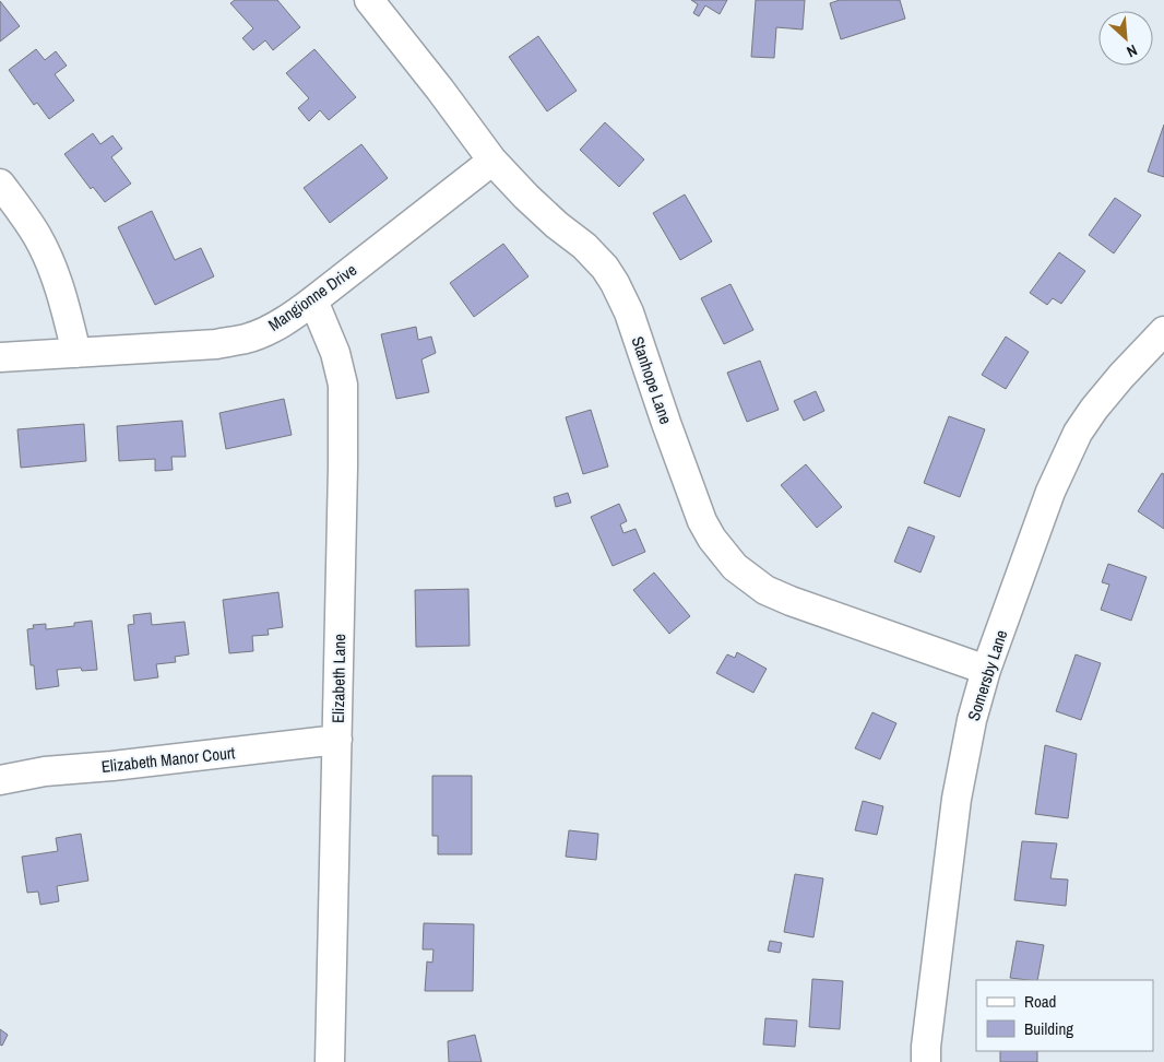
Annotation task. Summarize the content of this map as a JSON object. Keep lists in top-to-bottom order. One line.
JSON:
{"streets":{"street":["Mangionne Drive","Stanhope Lane","Somersby Lane","Elizabeth Lane","Elizabeth Manor Court"]},"crossings":[["Mangionne Drive","Stanhope Lane"],["Mangionne Drive","Elizabeth Lane"],["Stanhope Lane","Somersby Lane"],["Elizabeth Lane","Elizabeth Manor Court"]],"legend":["Road","Building"],"north":"bottom right"}
